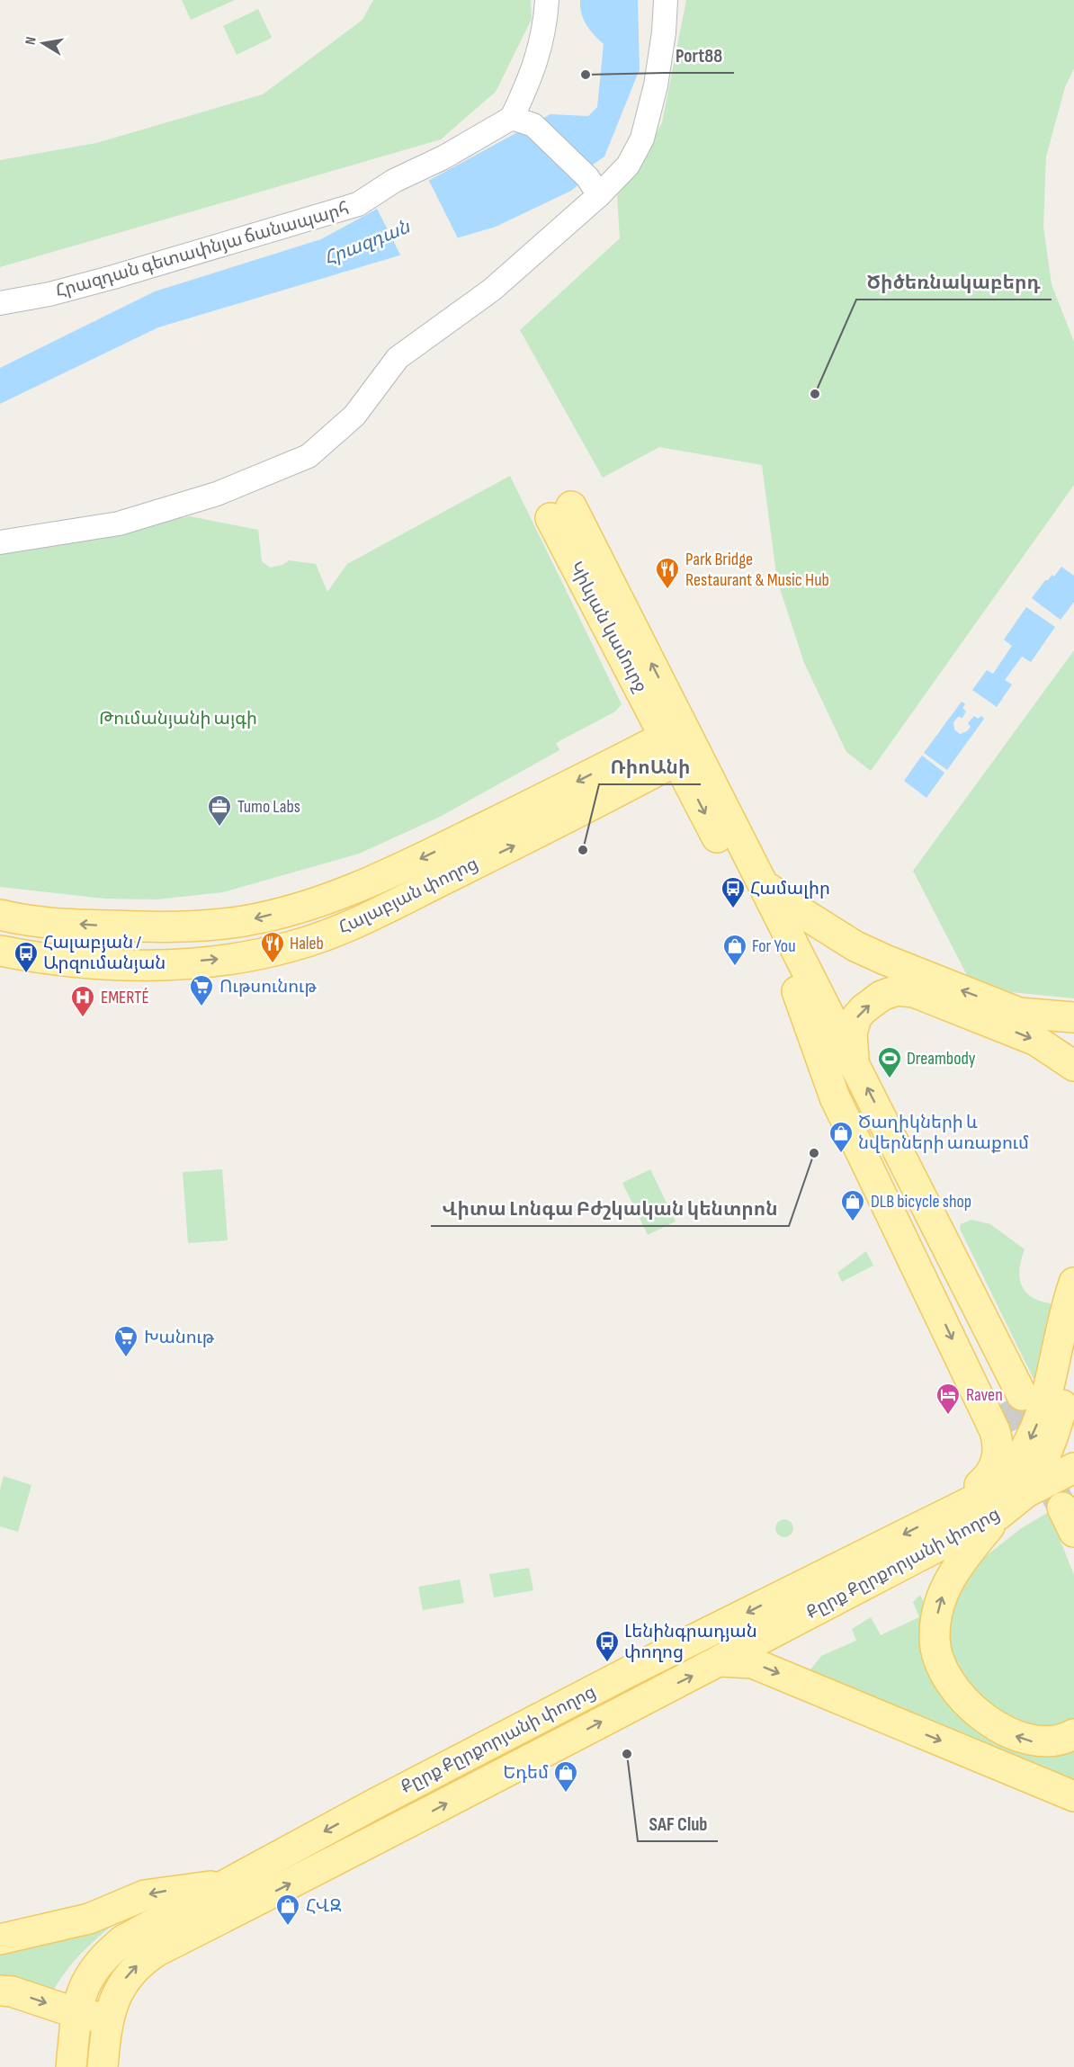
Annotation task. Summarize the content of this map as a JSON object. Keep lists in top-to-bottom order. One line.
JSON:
{"streets":{"main road":["Կիևյան կամուրջ","Հալաբյան փողոց","Քըրք Քըրքորյանի փողոց"],"street":["Հրազդան գետափնյա ճանապարհ"]},"crossings":[["Կիևյան կամուրջ","Հալաբյան փողոց"]],"water":["Հրազդան"],"parks":["Թումանյանի այգի"],"places":{"other":["Port88","Ծիծեռնակաբերդ","ՌիոԱնի","Վիտա Լոնգա Բժշկական կենտրոն","SAF Club"],"restaurant":["Park Bridge Restaurant & Music Hub","Haleb"],"office":["Tumo Labs"],"bus stop":["Համալիր","Հալաբյան / Արզումանյան","Լենինգրադյան փողոց"],"shop":["For You","Ծաղիկների և նվերների առաքում","DLB bicycle shop","Եդեմ","ՀՎԶ"],"supermarket":["Ութսունութ","Խանութ"],"hospital":["EMERTÉ"],"sports":["Dreambody"],"hotel":["Raven"]},"north":"left"}
